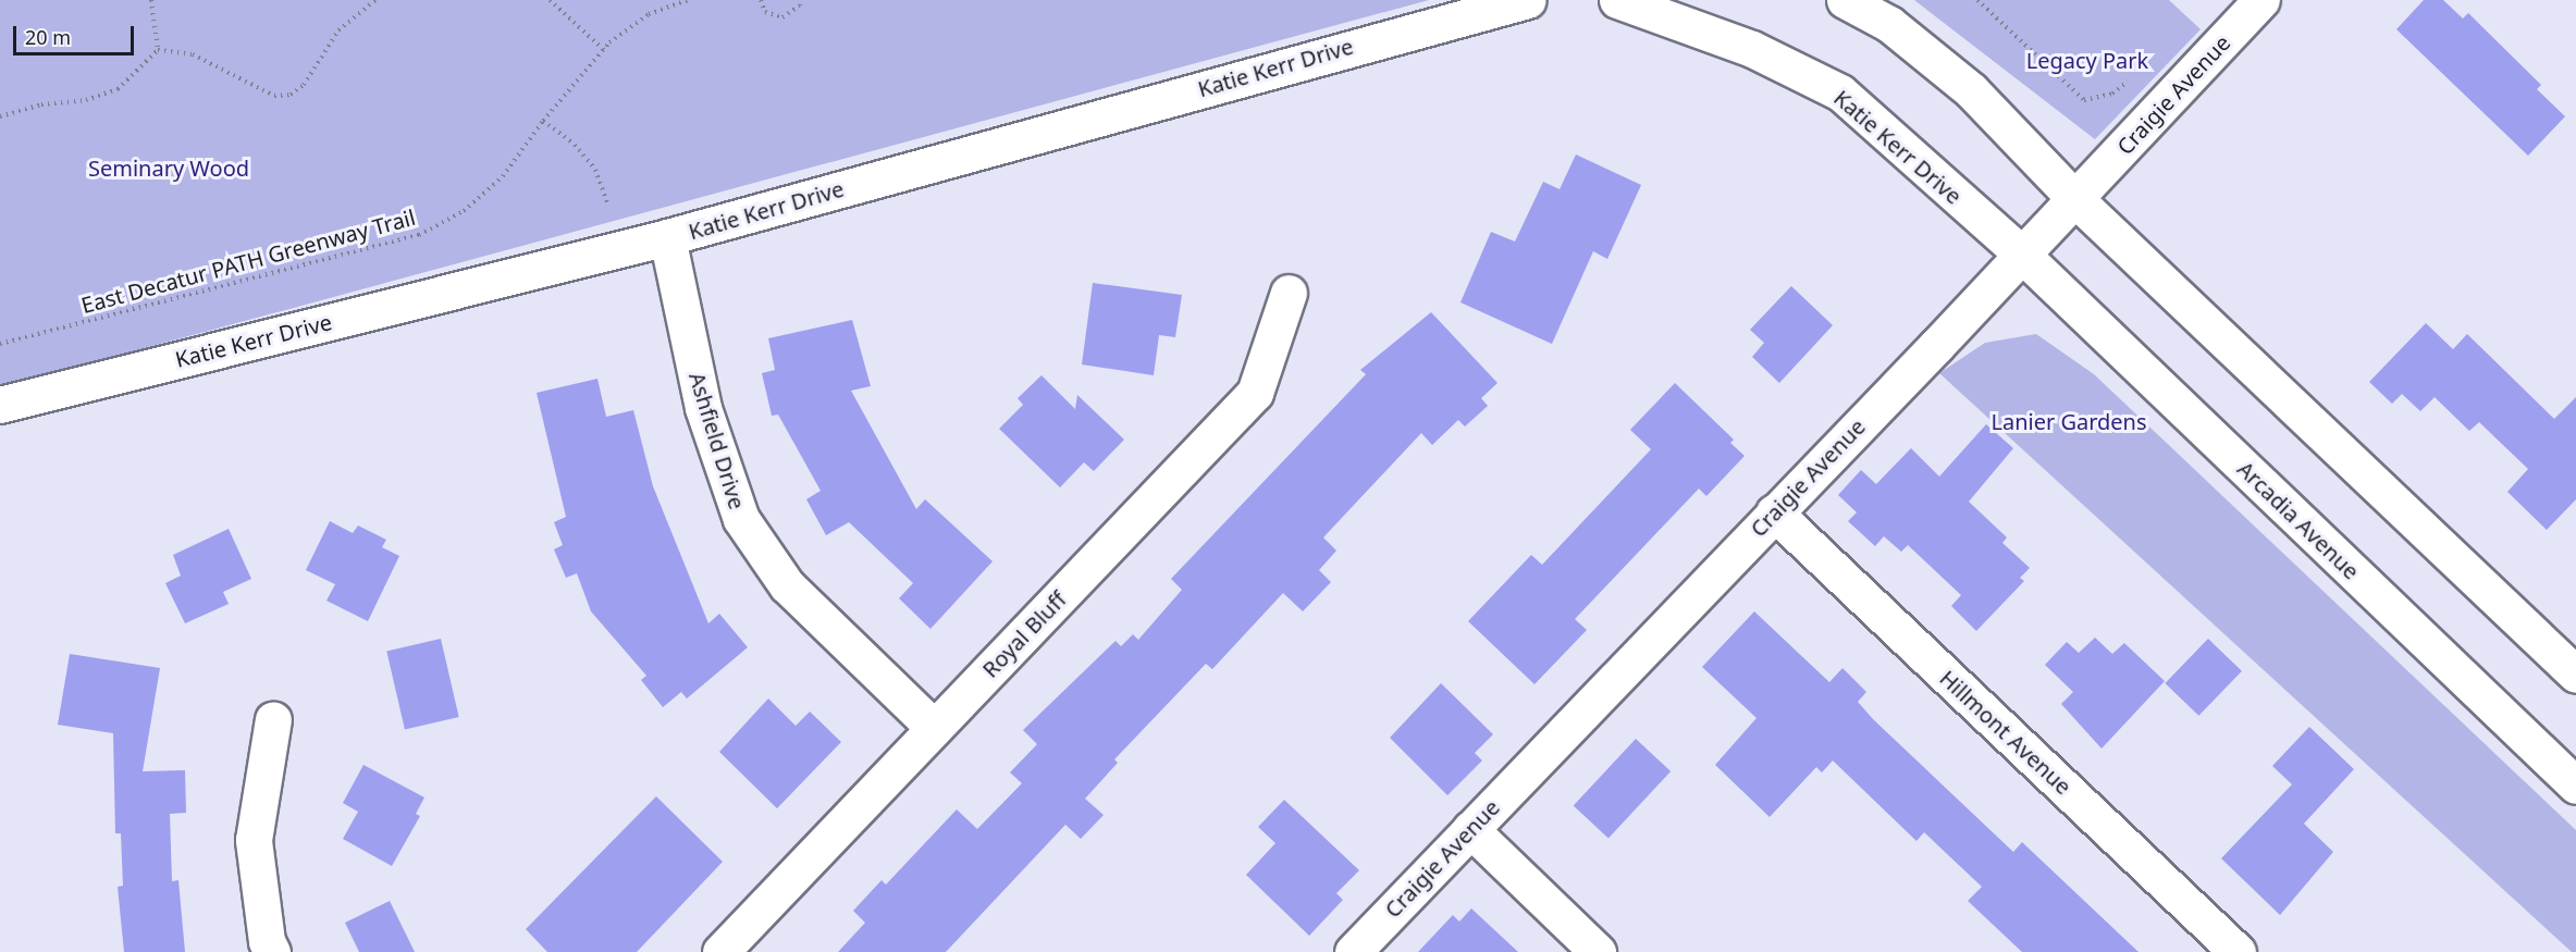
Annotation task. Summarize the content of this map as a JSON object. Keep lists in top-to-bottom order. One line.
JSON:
{"streets":{"street":["Katie Kerr Drive","Craigie Avenue","Ashfield Drive","Arcadia Avenue","Royal Bluff","Hillmont Avenue"],"path":["East Decatur PATH Greenway Trail"]},"crossings":[["Katie Kerr Drive","Craigie Avenue"],["Katie Kerr Drive","Ashfield Drive"],["Katie Kerr Drive","Arcadia Avenue"],["Craigie Avenue","Arcadia Avenue"],["Craigie Avenue","Hillmont Avenue"],["Ashfield Drive","Royal Bluff"]],"parks":["Legacy Park","Seminary Wood","Lanier Gardens"],"scale_bar":"20 m"}
